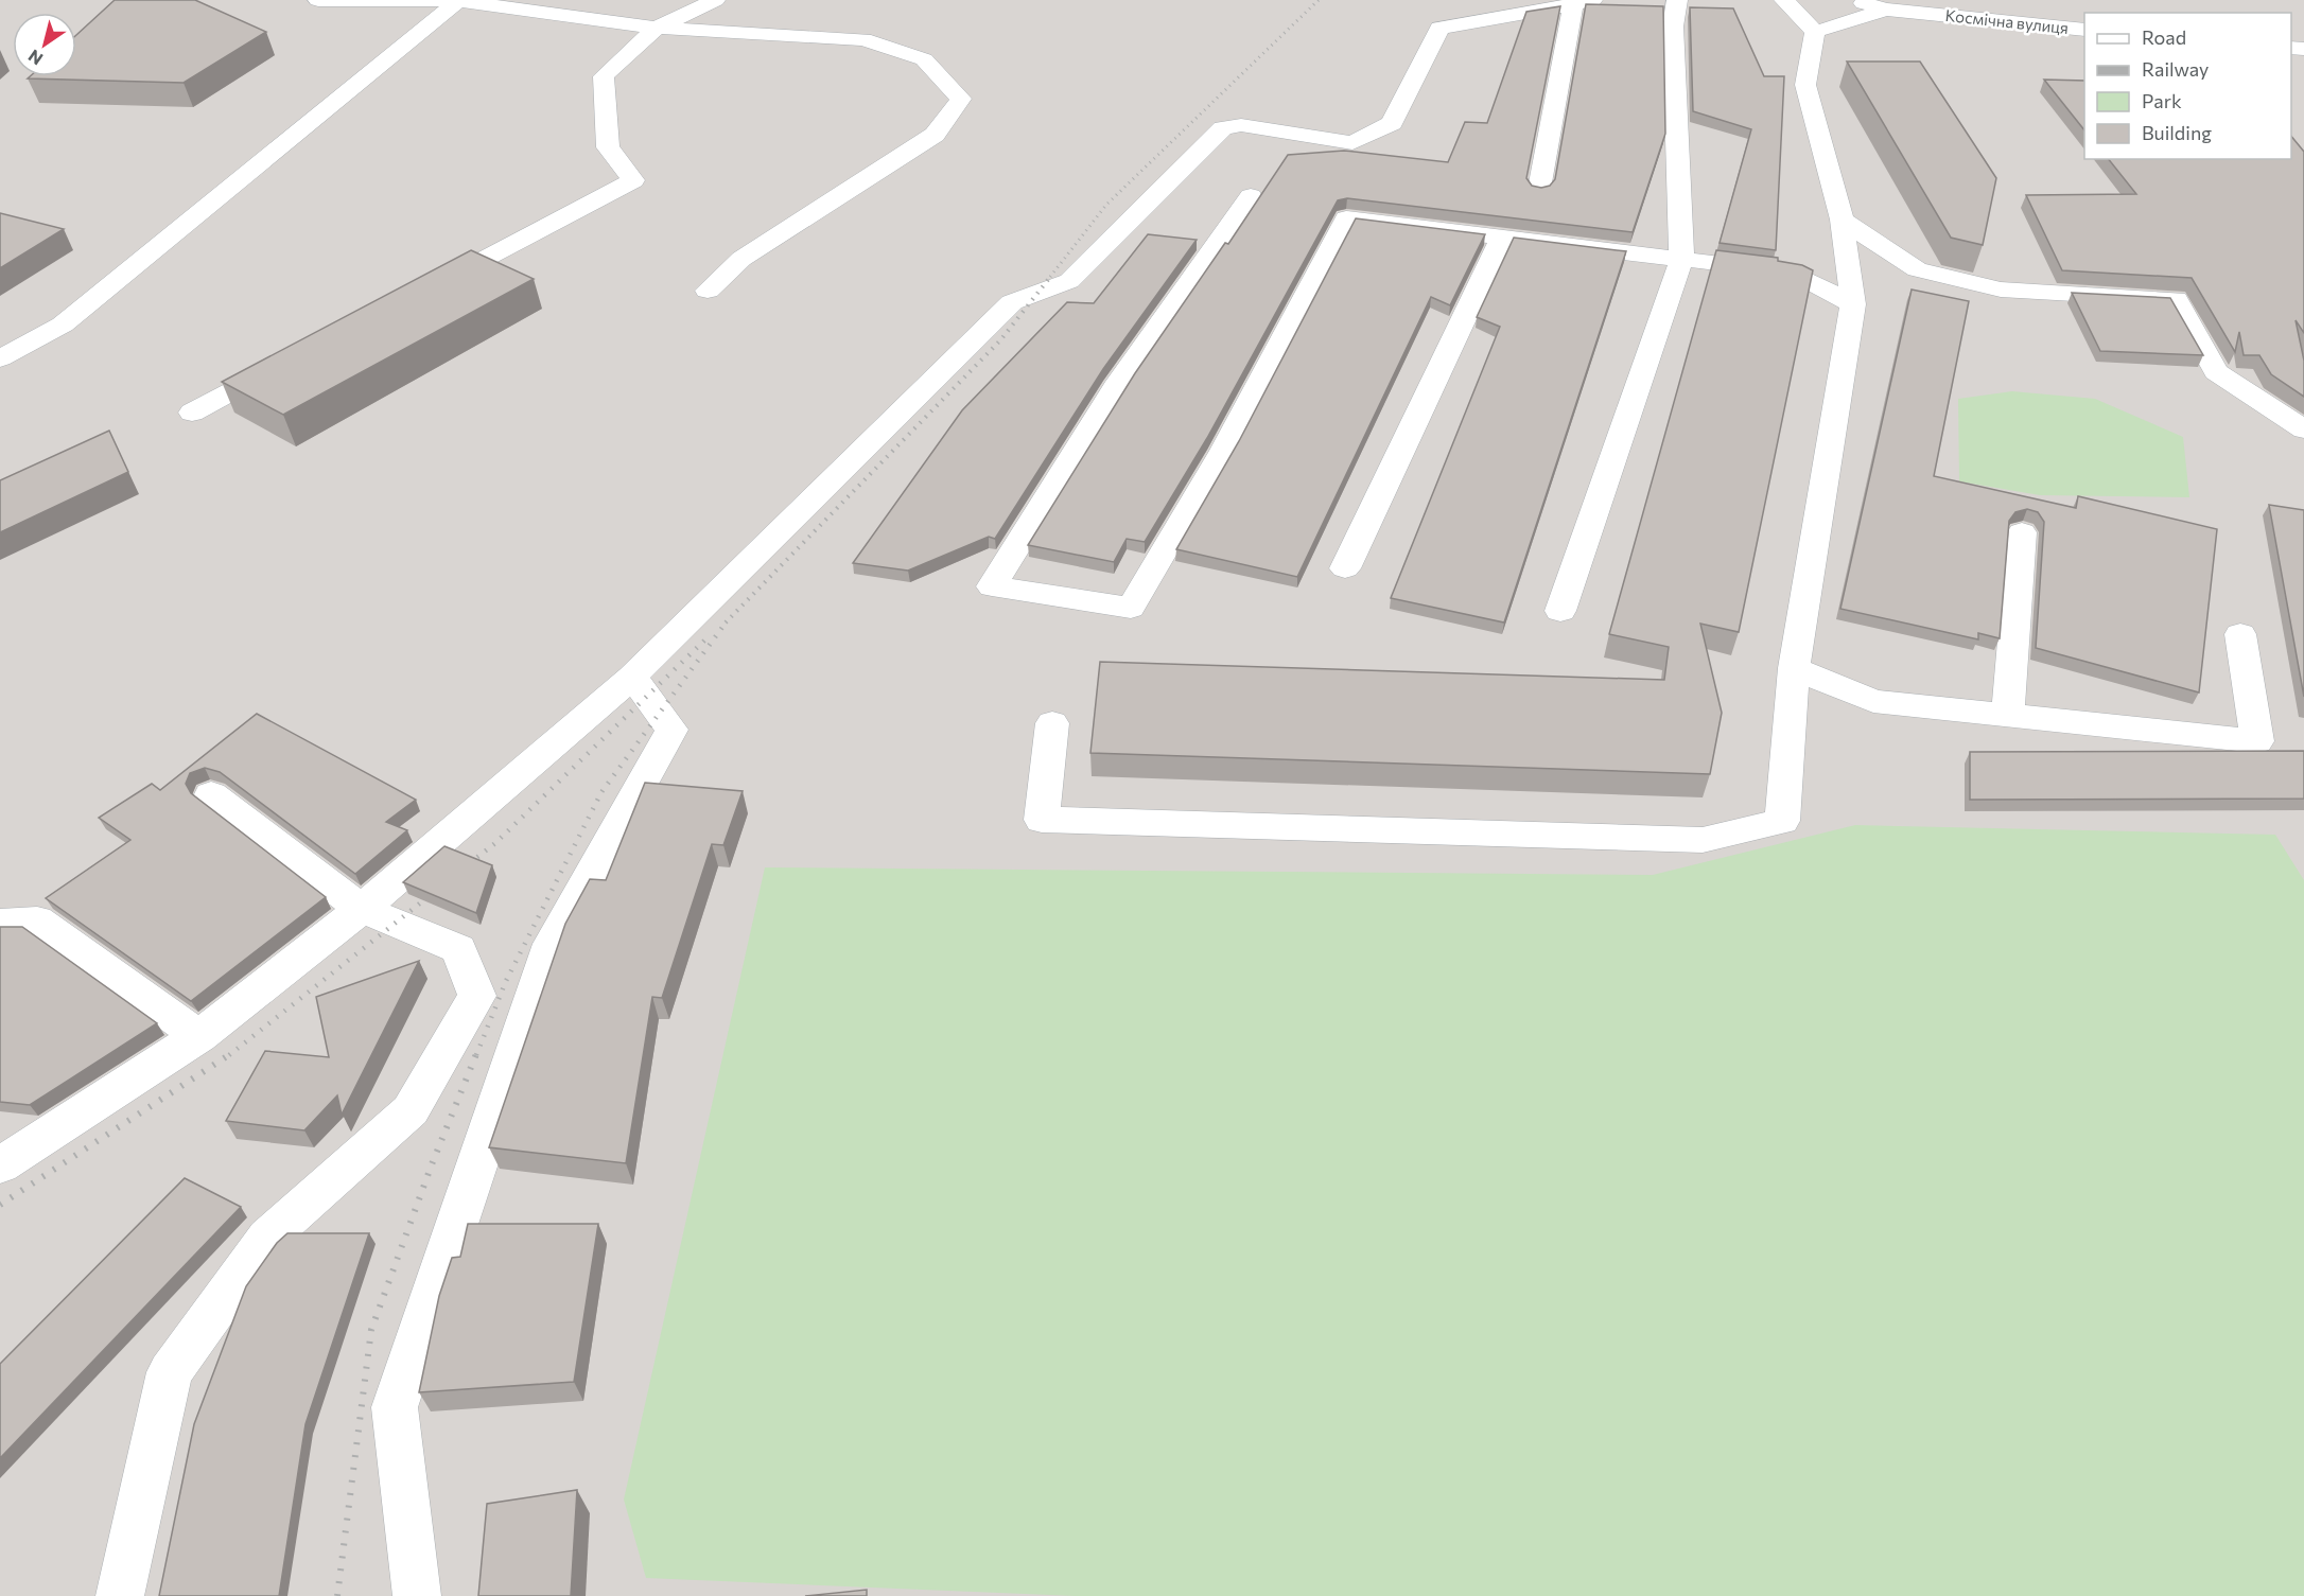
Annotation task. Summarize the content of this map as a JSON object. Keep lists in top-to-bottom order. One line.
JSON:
{"streets":{"street":["Космічна вулиця"]},"legend":["Road","Railway","Park","Building"],"north":"bottom left"}
